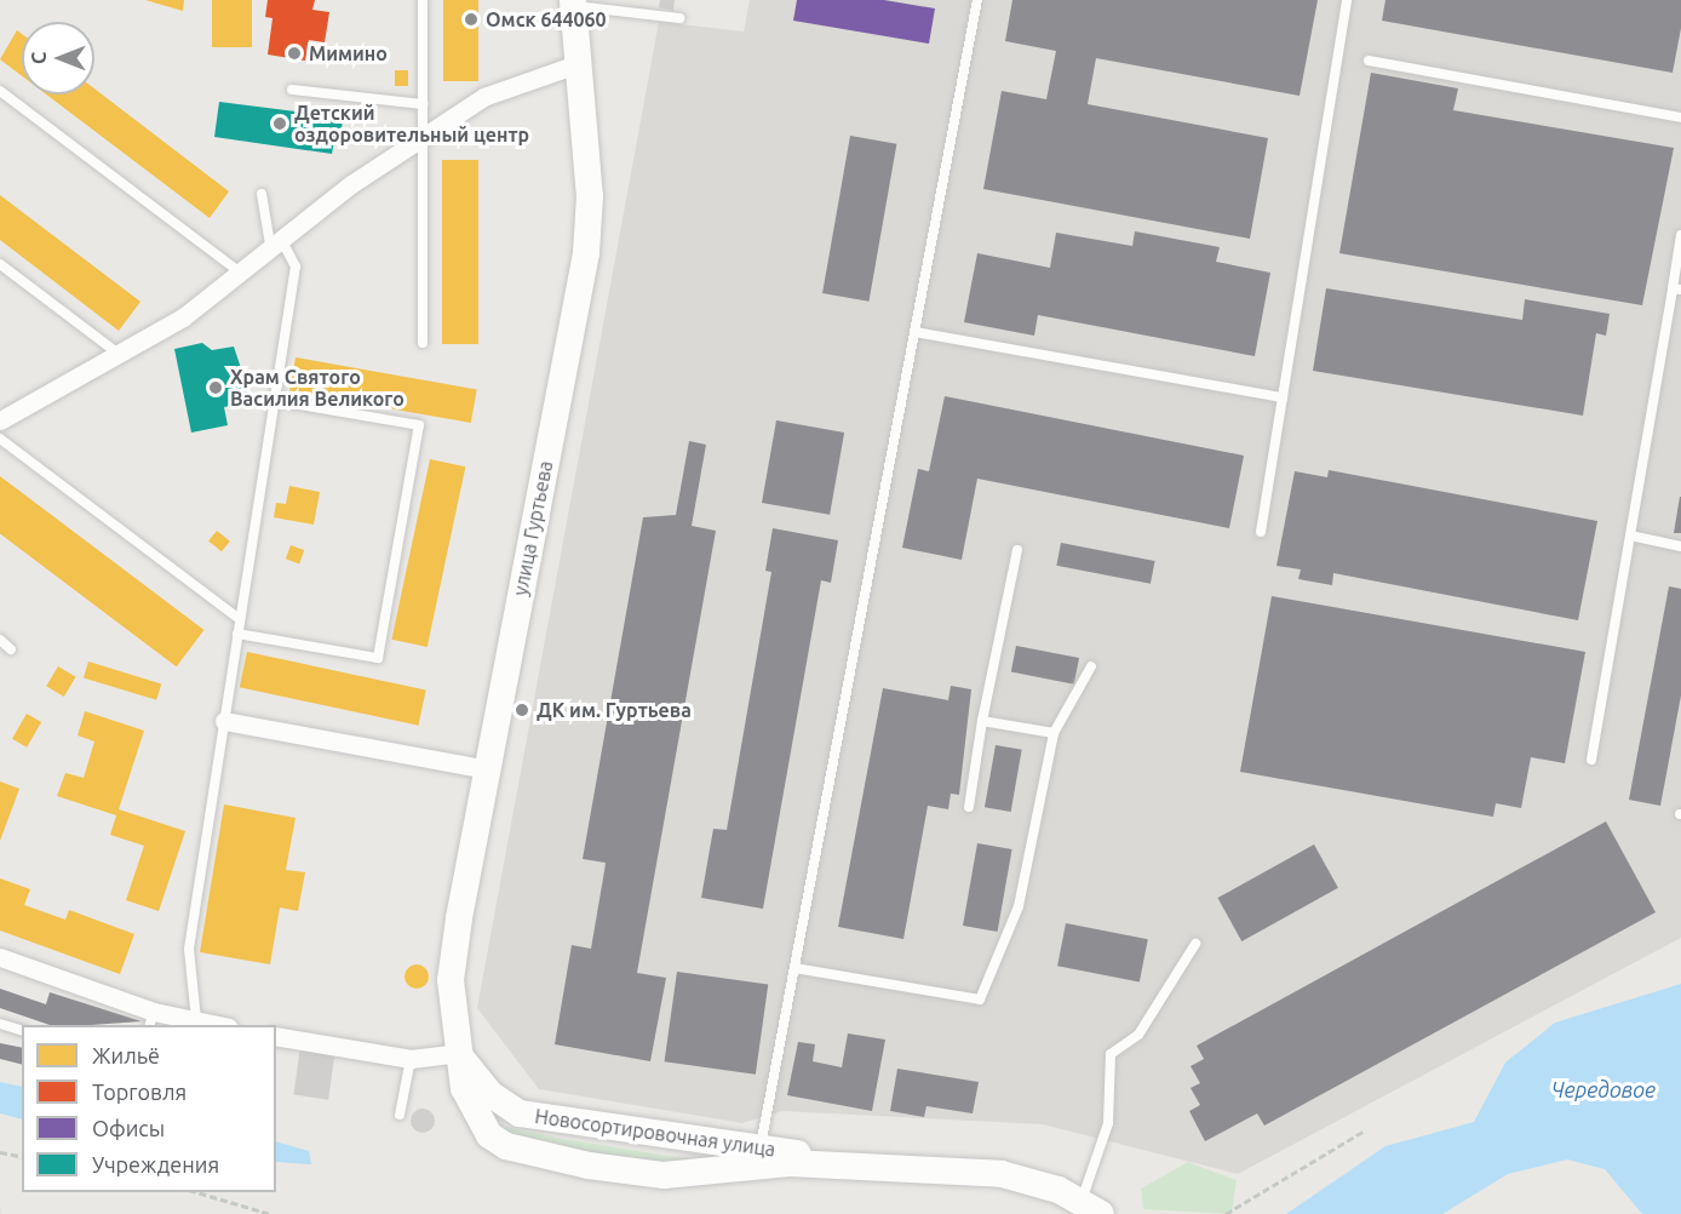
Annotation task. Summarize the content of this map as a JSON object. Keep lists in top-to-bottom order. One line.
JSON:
{"streets":{"main road":["улица Гуртьева","Новосортировочная улица"]},"crossings":[["улица Гуртьева","Новосортировочная улица"]],"water":["Чередовое"],"places":["Омск 644060","Мимино","Детский оздоровительный центр","Храм Святого Василия Великого","ДК им. Гуртьева"],"legend":["Жильё","Торговля","Офисы","Учреждения"],"north":"left"}
